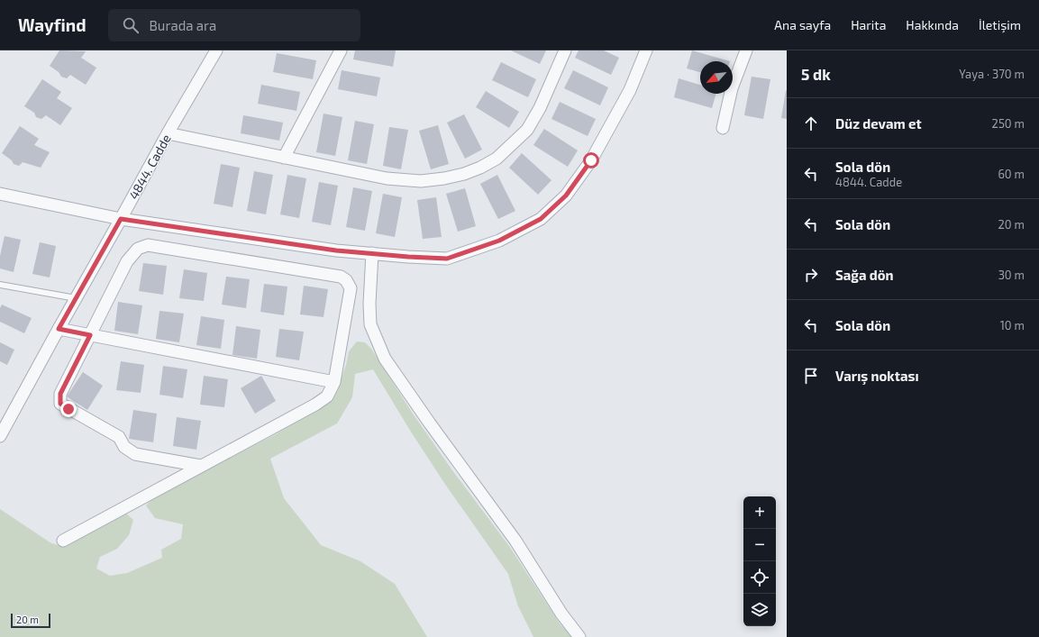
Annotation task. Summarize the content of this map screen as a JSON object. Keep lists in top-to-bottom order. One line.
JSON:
{"streets":{"street":["4844. Cadde"]},"scale_bar":"20 m","north":"bottom left","page":{"header":"Wayfind","search":"Burada ara","nav":["Ana sayfa","Harita","Hakkında","İletişim"],"heading":["5 dk","Yaya · 370 m"],"list":[["Düz devam et","250 m"],["Sola dön","4844. Cadde","60 m"],["Sola dön","20 m"],["Sağa dön","30 m"],["Sola dön","10 m"],"Varış noktası"],"map_buttons":["+","−"],"scale":"20 m"}}
